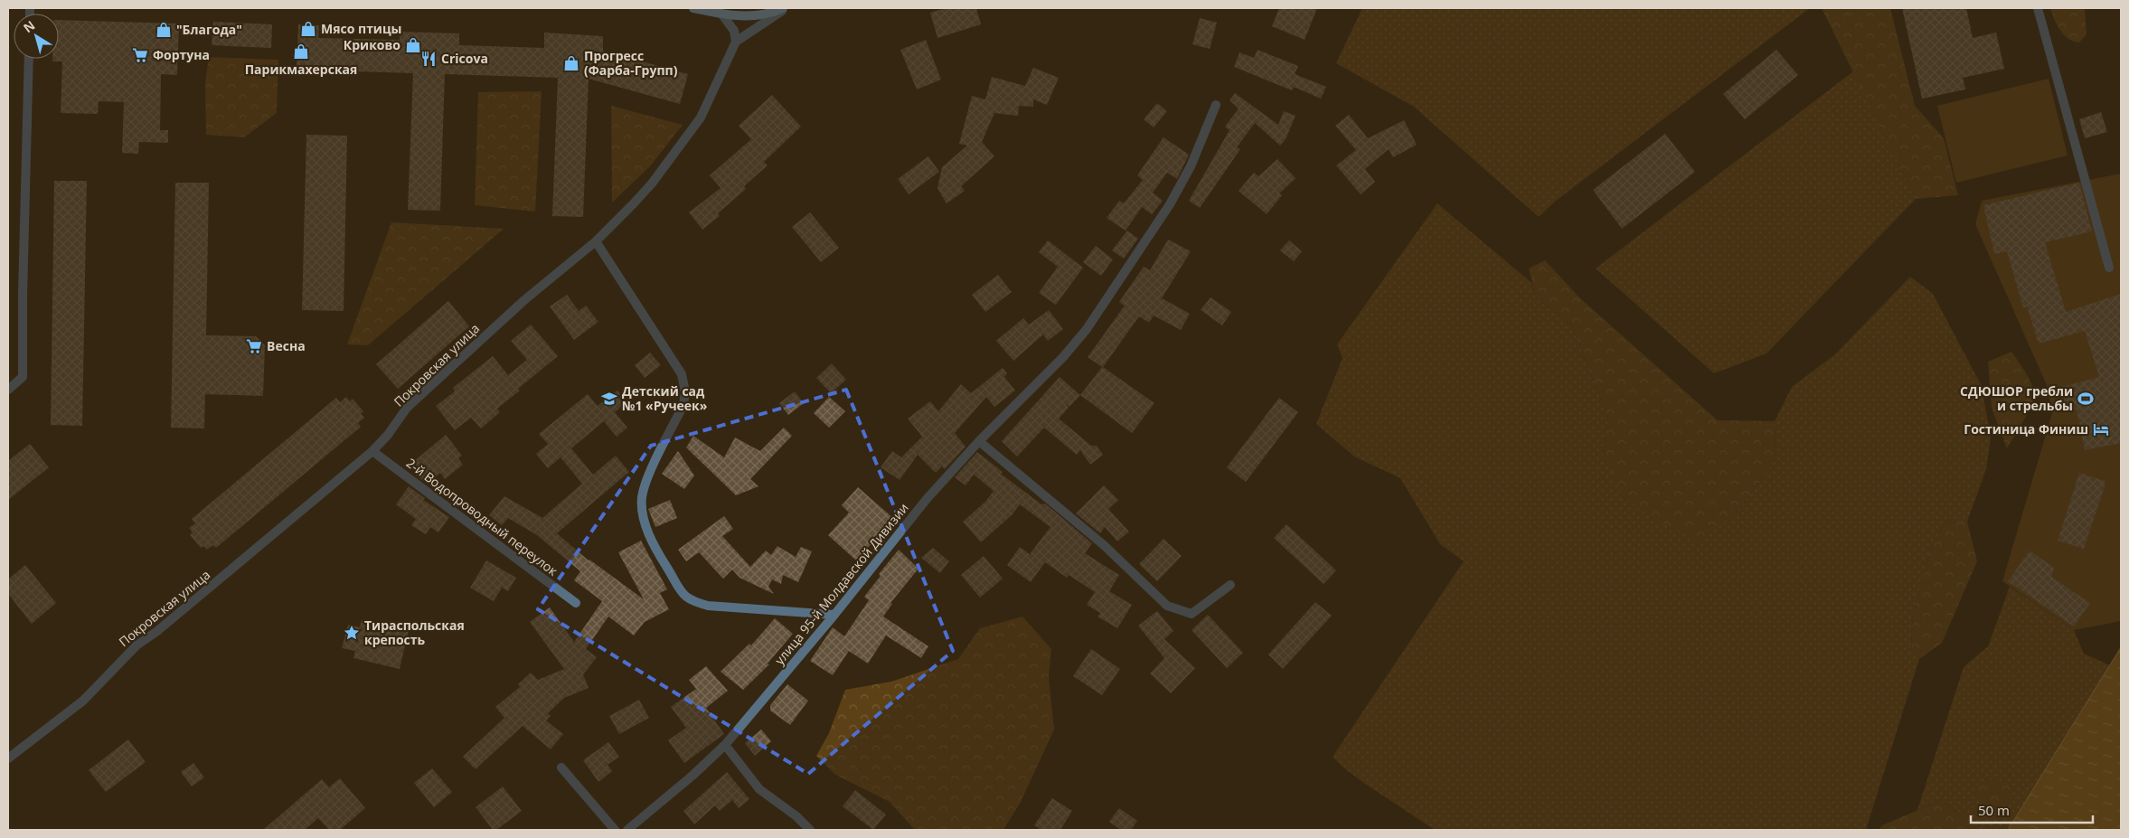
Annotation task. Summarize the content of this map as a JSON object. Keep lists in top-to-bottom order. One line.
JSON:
{"streets":{"street":["Покровская улица","2-й Водопроводный переулок","улица 95-й Молдавской Дивизии"]},"crossings":[["Покровская улица","2-й Водопроводный переулок"]],"places":{"shop":["Мясо птицы","\"Благода\"","Криково","Парикмахерская","Прогресс (Фарба-Групп)"],"supermarket":["Фортуна","Весна"],"restaurant":["Cricova"],"school or university":["Детский сад №1 «Ручеек»"],"sports":["СДЮШОР гребли и стрельбы"],"hotel":["Гостиница Финиш"],"place":["Тираспольская крепость"]},"scale_bar":"50 m","north":"top left"}
